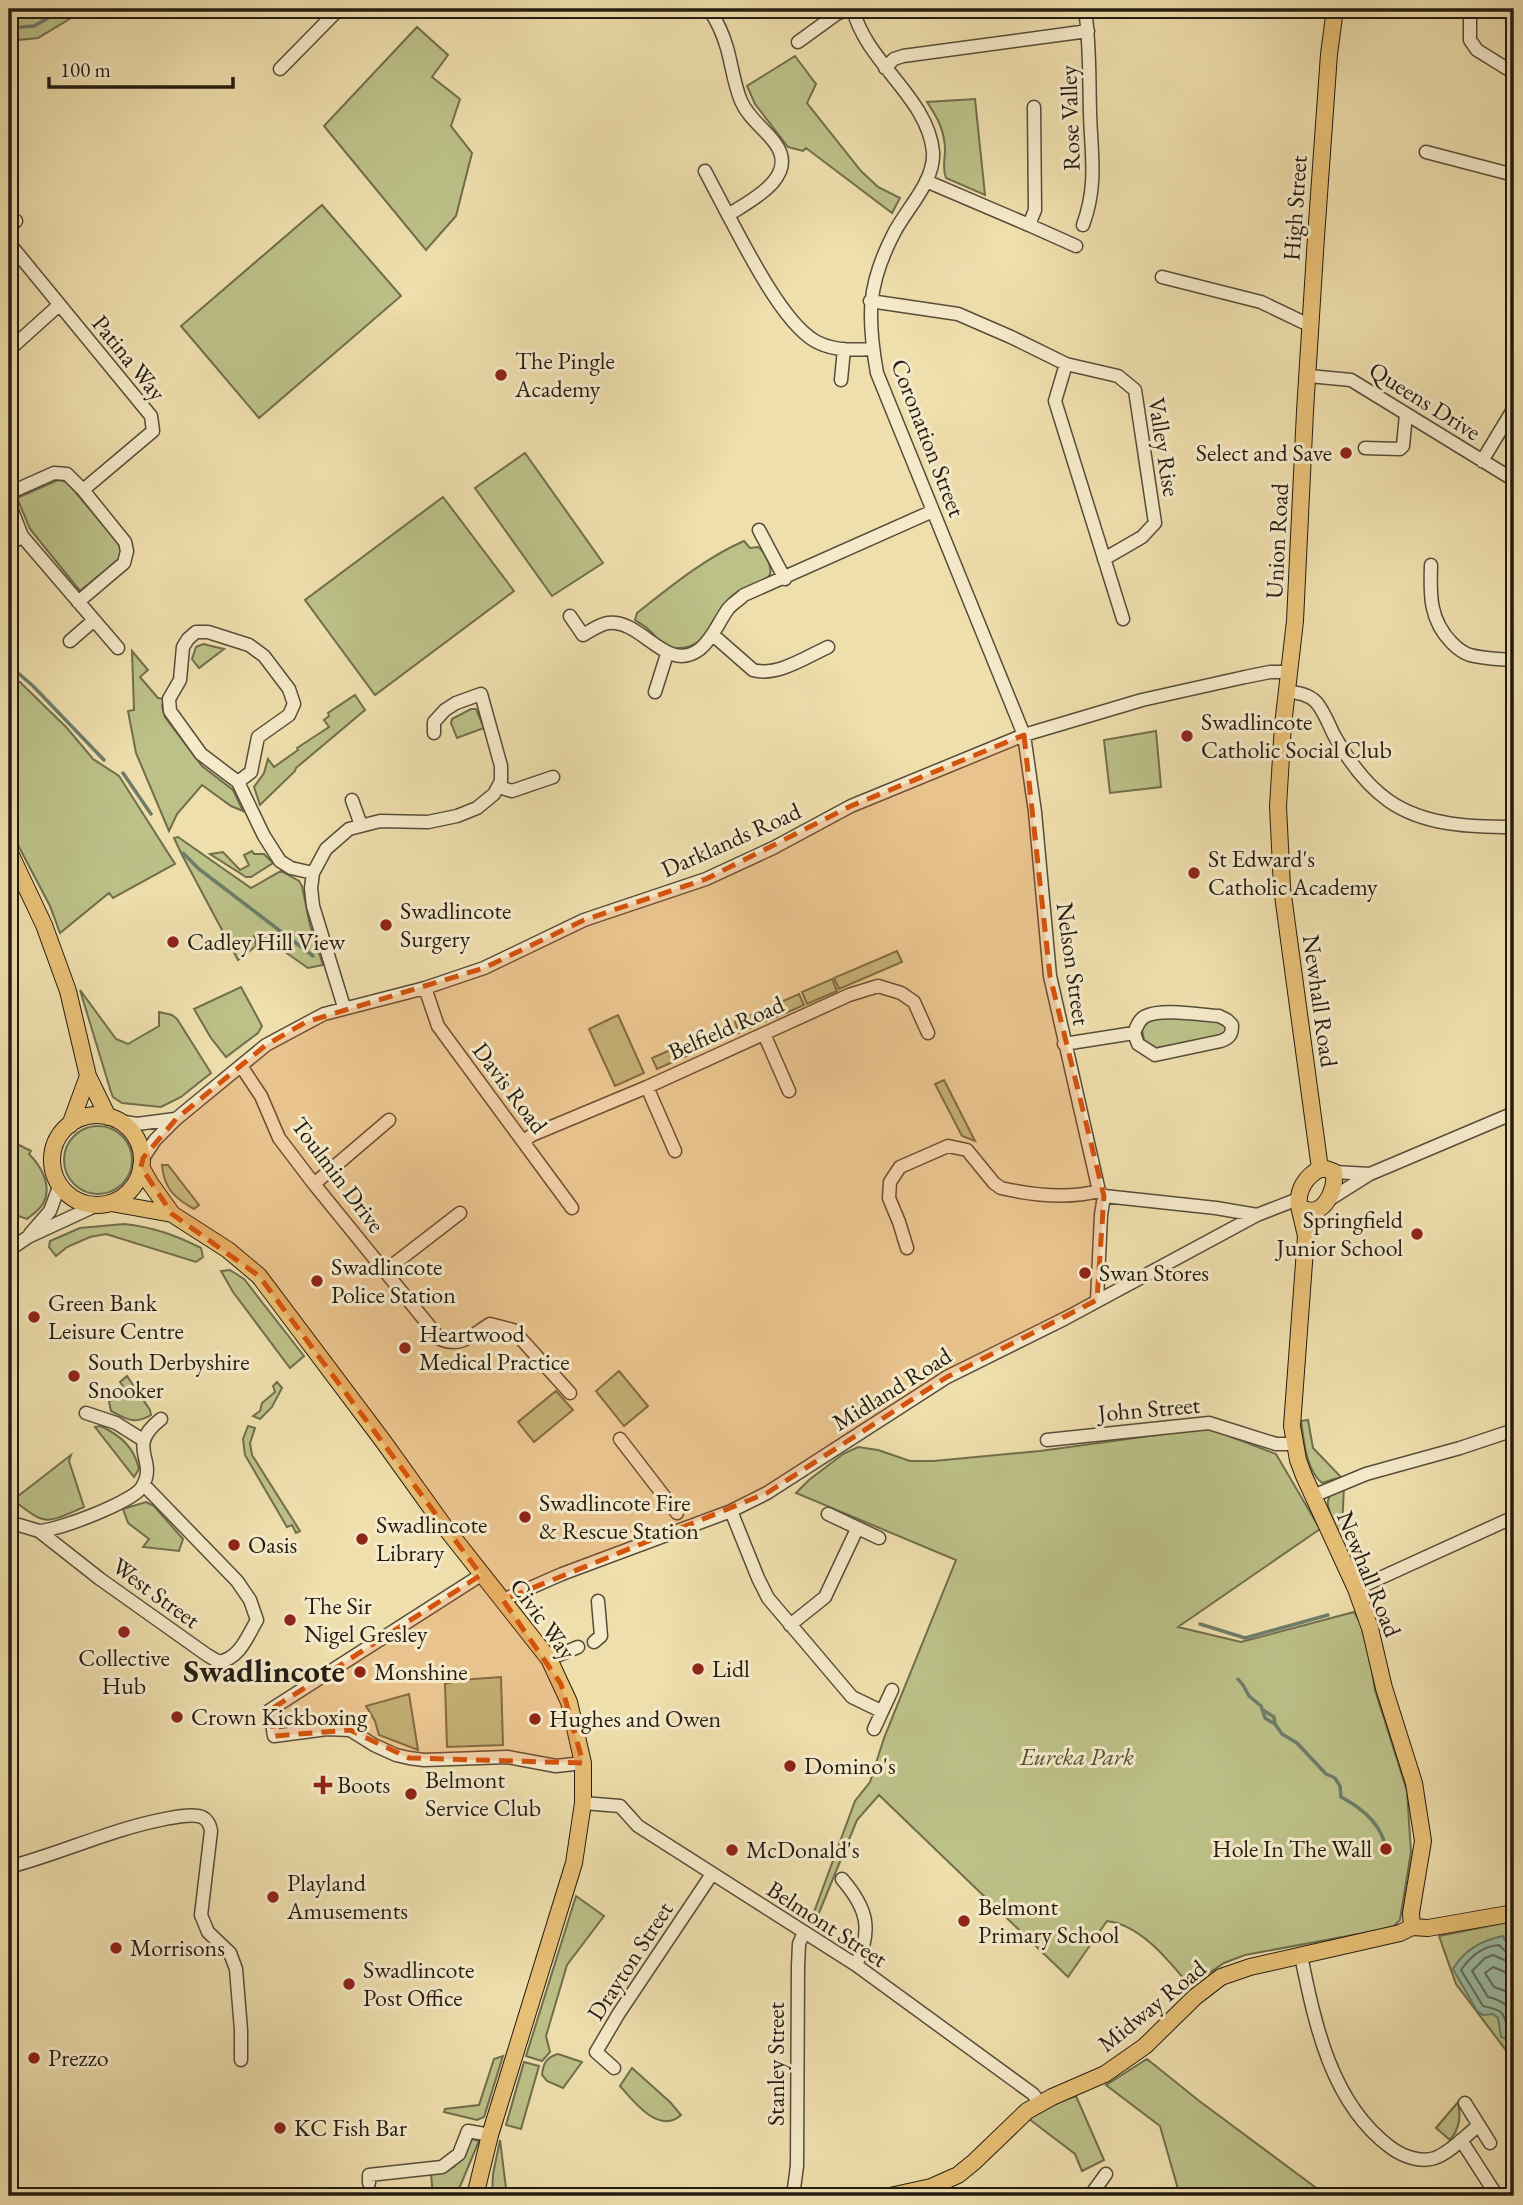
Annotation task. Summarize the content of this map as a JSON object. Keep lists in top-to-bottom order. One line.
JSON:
{"streets":{"main road":["High Street","Union Road","Newhall Road","Civic Way","Midway Road"],"street":["Rose Valley","Patina Way","Queens Drive","Coronation Street","Valley Rise","Darklands Road","Nelson Street","Belfield Road","Davis Road","Toulmin Drive","Midland Road","John Street","West Street","Belmont Street","Drayton Street","Stanley Street"]},"crossings":[["High Street","Queens Drive"],["High Street","Union Road"],["Coronation Street","Valley Rise"],["Coronation Street","Darklands Road"],["Coronation Street","Nelson Street"],["Union Road","Darklands Road"],["Union Road","Newhall Road"],["Darklands Road","Nelson Street"],["Darklands Road","Newhall Road"],["Darklands Road","Davis Road"],["Darklands Road","Toulmin Drive"],["Darklands Road","Civic Way"],["Nelson Street","Midland Road"],["Newhall Road","Midland Road"],["Newhall Road","John Street"],["Newhall Road","Midway Road"],["Belfield Road","Davis Road"],["Midland Road","Civic Way"],["Civic Way","Belmont Street"],["Belmont Street","Drayton Street"],["Belmont Street","Midway Road"],["Belmont Street","Stanley Street"]],"districts":["Swadlincote"],"parks":["Eureka Park"],"places":{"other":["The Pingle Academy","Select and Save","Swadlincote Catholic Social Club","St Edward's Catholic Academy","Swadlincote Surgery","Cadley Hill View","Springfield Junior School","Swan Stores","Swadlincote Police Station","Green Bank Leisure Centre","Heartwood Medical Practice","South Derbyshire Snooker","Swadlincote Fire & Rescue Station","Swadlincote Library","Oasis","The Sir Nigel Gresley","Collective Hub","Lidl","Monshine","Crown Kickboxing","Hughes and Owen","Domino's","Belmont Service Club","Hole In The Wall","McDonald's","Playland Amusements","Belmont Primary School","Morrisons","Swadlincote Post Office","Prezzo","KC Fish Bar"],"health":["Boots"]},"scale_bar":"100 m"}
